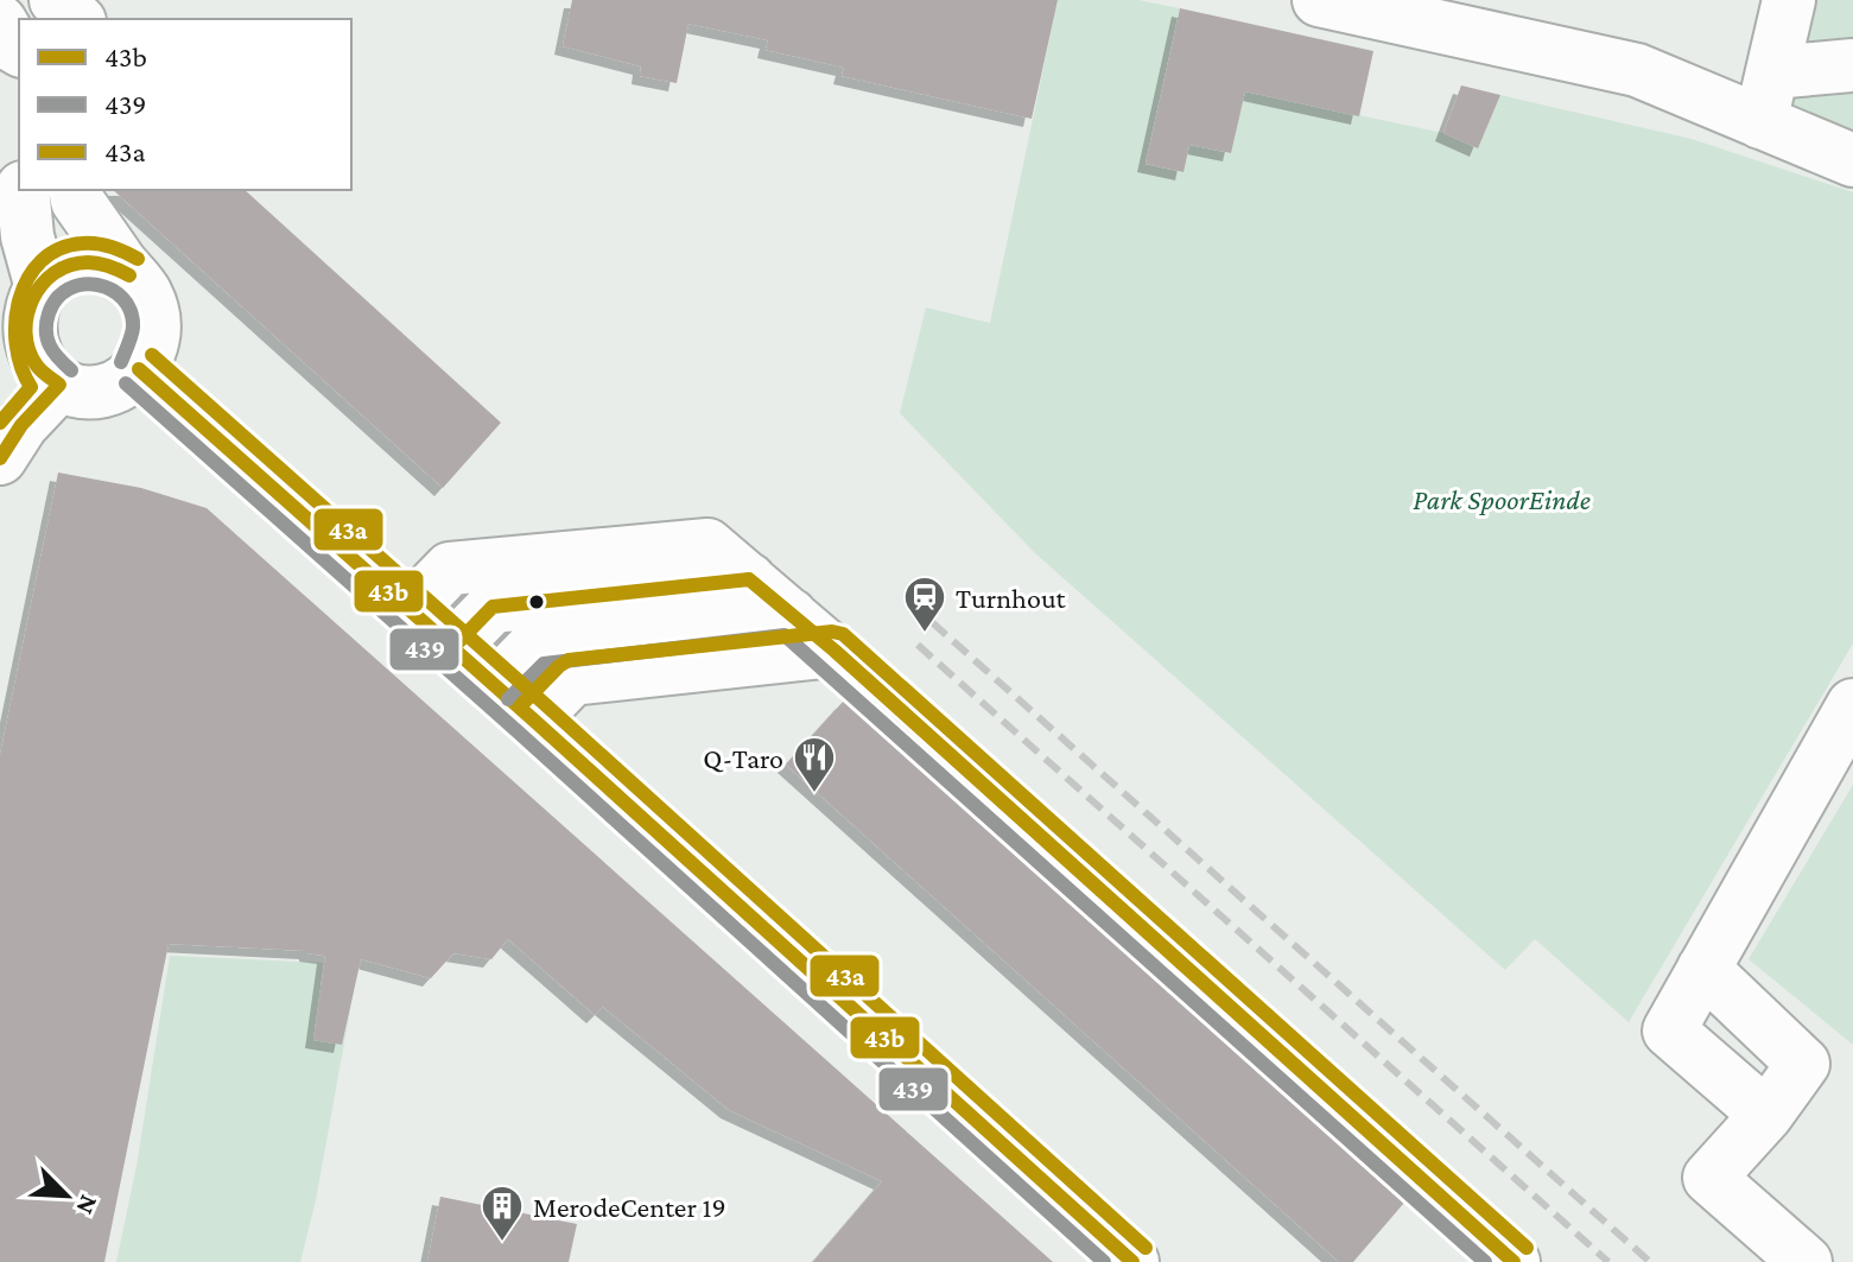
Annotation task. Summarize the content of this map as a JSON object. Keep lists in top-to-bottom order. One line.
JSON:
{"parks":["Park SpoorEinde"],"places":{"station":["Turnhout"],"restaurant":["Q-Taro"],"building":["MerodeCenter 19"]},"lines":["transit line 43a","transit line 43b","transit line 439"],"legend":["43b","439","43a"],"north":"bottom right"}
